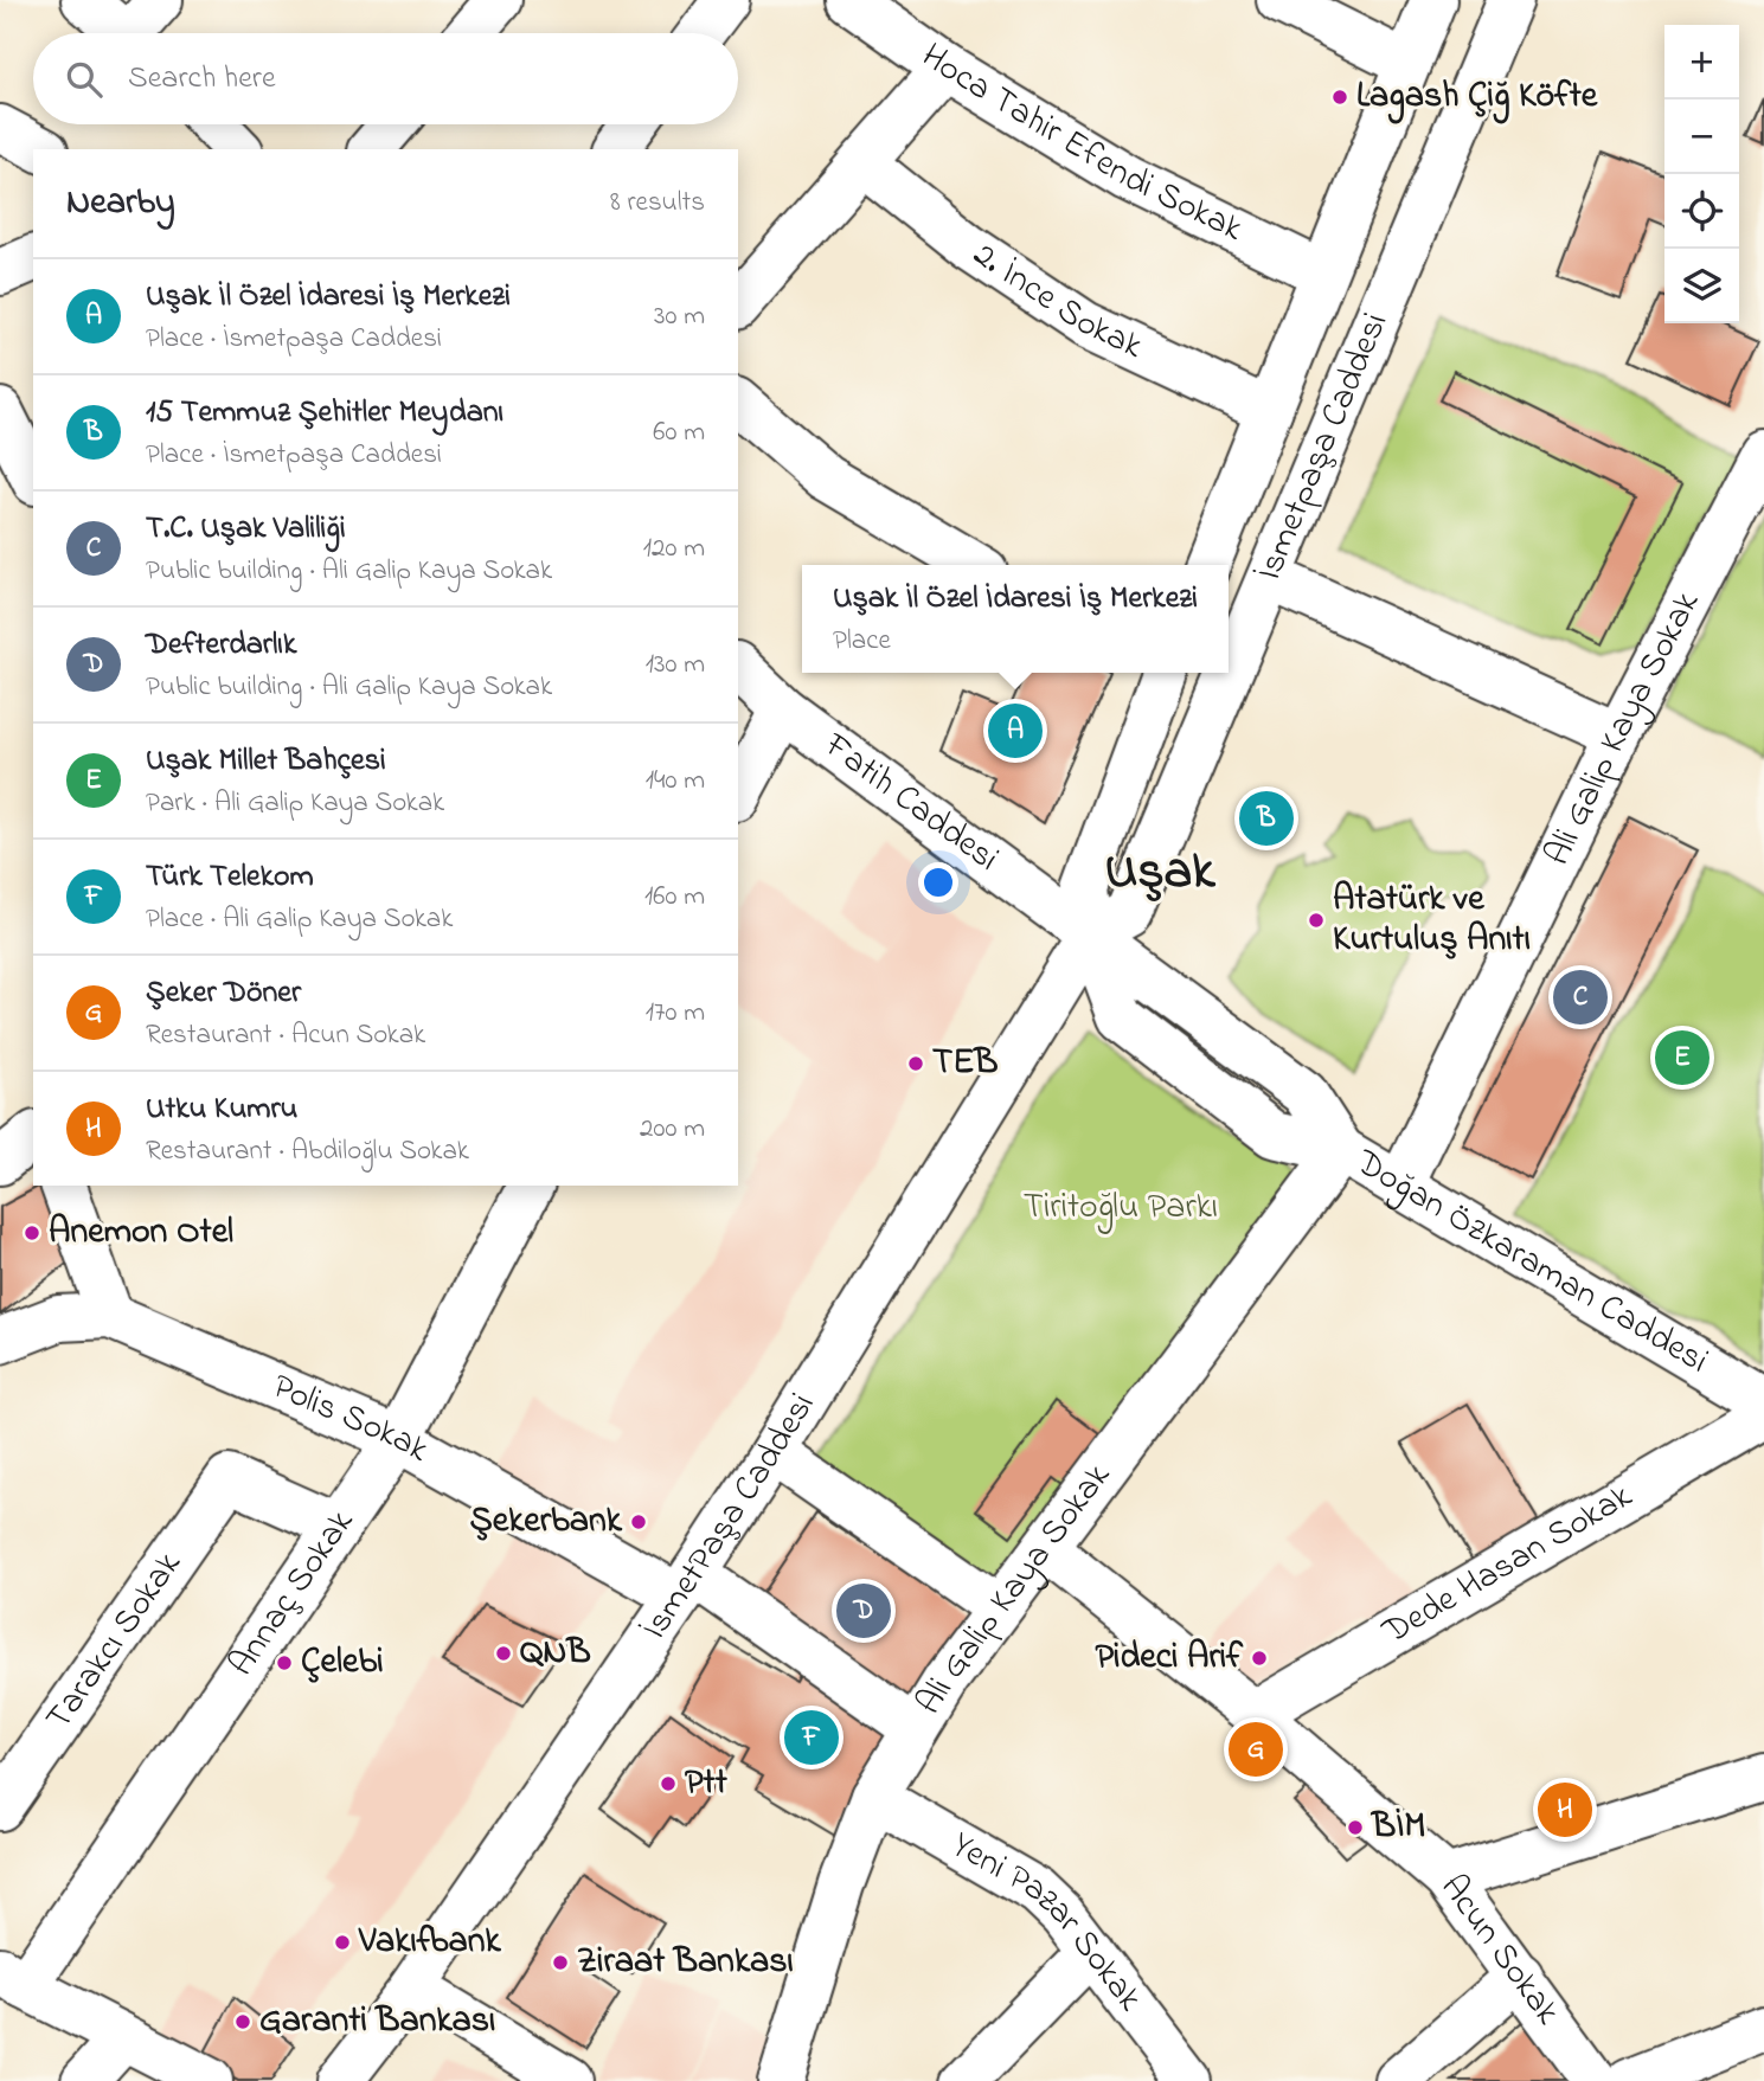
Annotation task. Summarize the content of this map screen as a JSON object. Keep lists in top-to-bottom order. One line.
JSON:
{"streets":{"street":["Hoca Tahir Efendi Sokak","2. İnce Sokak","İsmetpaşa Caddesi","Ali Galip Kaya Sokak","Fatih Caddesi","Doğan Özkaraman Caddesi","Polis Sokak","İsmetPaşa Caddesi","Dede Hasan Sokak","Annaç Sokak","Tarakcı Sokak","Yeni Pazar Sokak","Acun Sokak"]},"crossings":[["Hoca Tahir Efendi Sokak","İsmetpaşa Caddesi"],["2. İnce Sokak","İsmetpaşa Caddesi"],["İsmetpaşa Caddesi","Fatih Caddesi"],["İsmetpaşa Caddesi","Doğan Özkaraman Caddesi"],["İsmetpaşa Caddesi","İsmetPaşa Caddesi"],["Ali Galip Kaya Sokak","Doğan Özkaraman Caddesi"],["Ali Galip Kaya Sokak","Polis Sokak"],["Ali Galip Kaya Sokak","Yeni Pazar Sokak"],["Ali Galip Kaya Sokak","Acun Sokak"],["Fatih Caddesi","Doğan Özkaraman Caddesi"],["Fatih Caddesi","İsmetPaşa Caddesi"],["Doğan Özkaraman Caddesi","İsmetPaşa Caddesi"],["Polis Sokak","İsmetPaşa Caddesi"],["Polis Sokak","Annaç Sokak"],["Dede Hasan Sokak","Acun Sokak"],["Annaç Sokak","Tarakcı Sokak"]],"districts":["Uşak"],"parks":["Tiritoğlu Parkı"],"places":["Lagash Çiğ Köfte","Atatürk ve Kurtuluş Anıtı","TEB","Anemon Otel","Şekerbank","QNB","Pideci Arif","Çelebi","Ptt","BİM","Vakıfbank","Ziraat Bankası","Garanti Bankası"],"page":{"map_buttons":["+","−"],"search":"Search here","heading":["Nearby","8 results"],"list":[{"mark":"A","name":"Uşak İl Özel İdaresi İş Merkezi","note":"Place · İsmetpaşa Caddesi","value":"30 m"},{"mark":"B","name":"15 Temmuz Şehitler Meydanı","note":"Place · İsmetpaşa Caddesi","value":"60 m"},{"mark":"C","name":"T.C. Uşak Valiliği","note":"Public building · Ali Galip Kaya Sokak","value":"120 m"},{"mark":"D","name":"Defterdarlık","note":"Public building · Ali Galip Kaya Sokak","value":"130 m"},{"mark":"E","name":"Uşak Millet Bahçesi","note":"Park · Ali Galip Kaya Sokak","value":"140 m"},{"mark":"F","name":"Türk Telekom","note":"Place · Ali Galip Kaya Sokak","value":"160 m"},{"mark":"G","name":"Şeker Döner","note":"Restaurant · Acun Sokak","value":"170 m"},{"mark":"H","name":"Utku Kumru","note":"Restaurant · Abdiloğlu Sokak","value":"200 m"}],"popup":["Uşak İl Özel İdaresi İş Merkezi","Place"],"pins":["A","B","C","E","D","F","G","H"]}}
